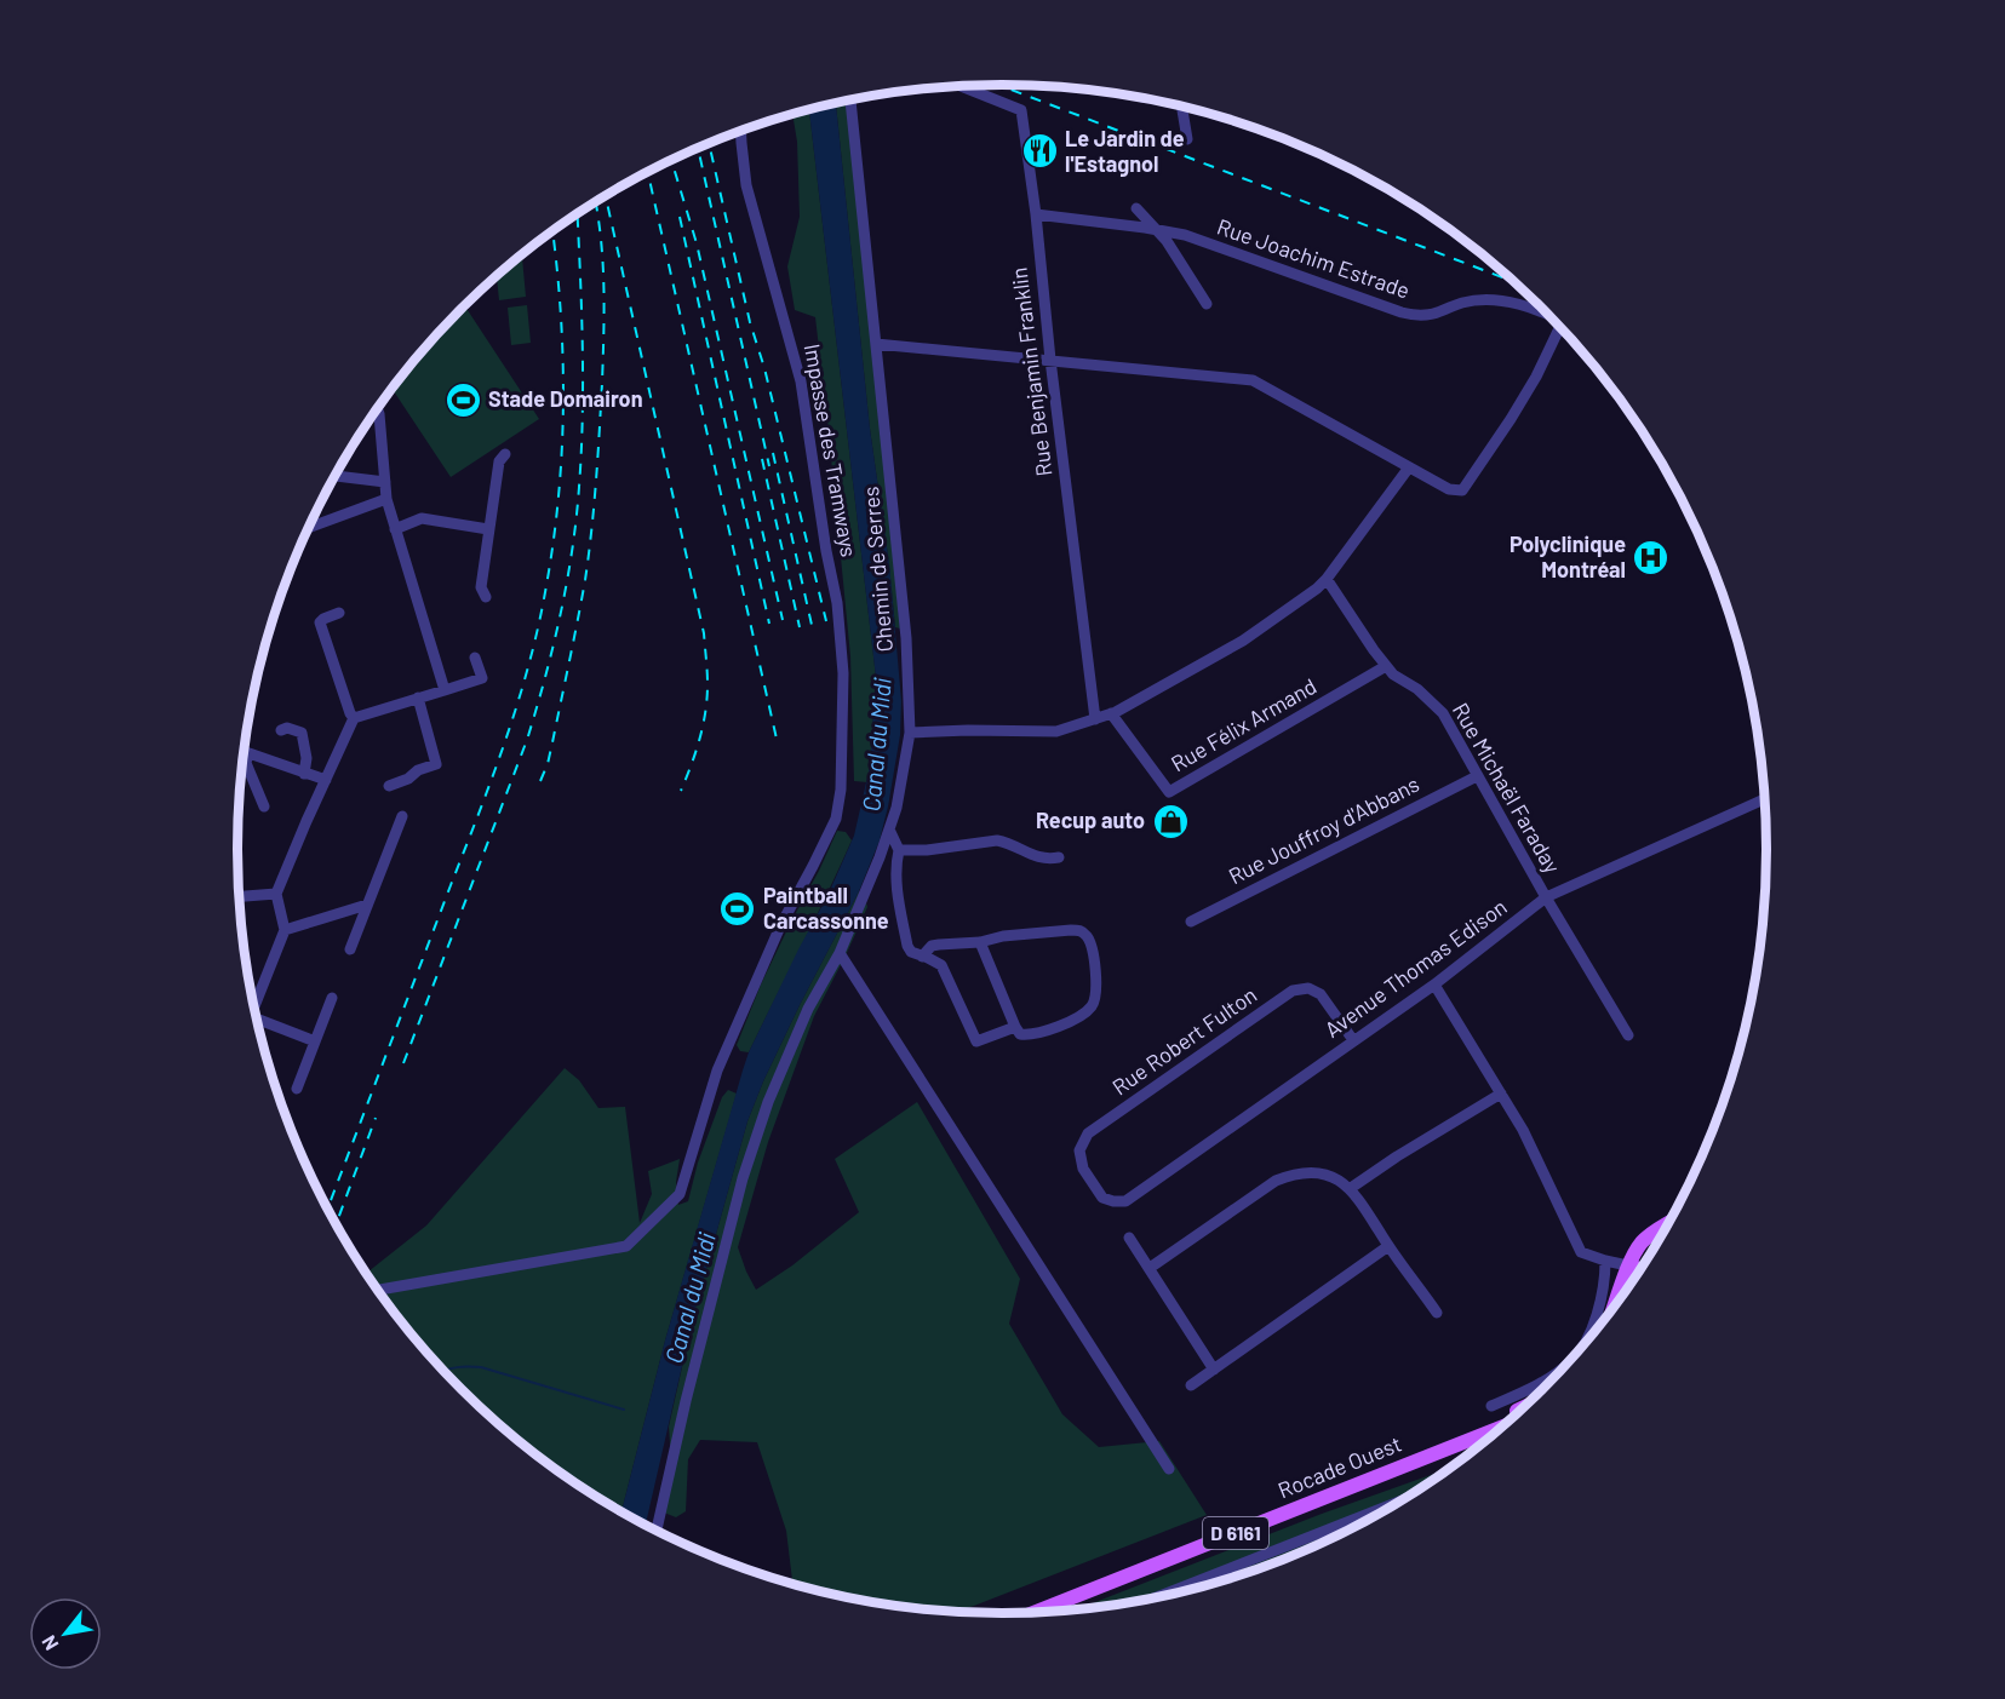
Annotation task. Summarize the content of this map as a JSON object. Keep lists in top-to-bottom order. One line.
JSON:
{"streets":{"main road":["Rocade Ouest","D 6161"],"street":["Rue Joachim Estrade","Rue Benjamin Franklin","Impasse des Tramways","Chemin de Serres","Rue Félix Armand","Rue Michaël Faraday","Rue Jouffroy d'Abbans","Avenue Thomas Edison","Rue Robert Fulton"]},"crossings":[["Rue Joachim Estrade","Rue Benjamin Franklin"],["Rue Félix Armand","Rue Michaël Faraday"],["Rue Michaël Faraday","Rue Jouffroy d'Abbans"],["Rue Michaël Faraday","Avenue Thomas Edison"],["Avenue Thomas Edison","Rue Robert Fulton"]],"water":["Canal du Midi"],"places":{"restaurant":["Le Jardin de l'Estagnol"],"sports":["Stade Domairon","Paintball Carcassonne"],"hospital":["Polyclinique Montréal"],"shop":["Recup auto"]},"north":"bottom left"}
